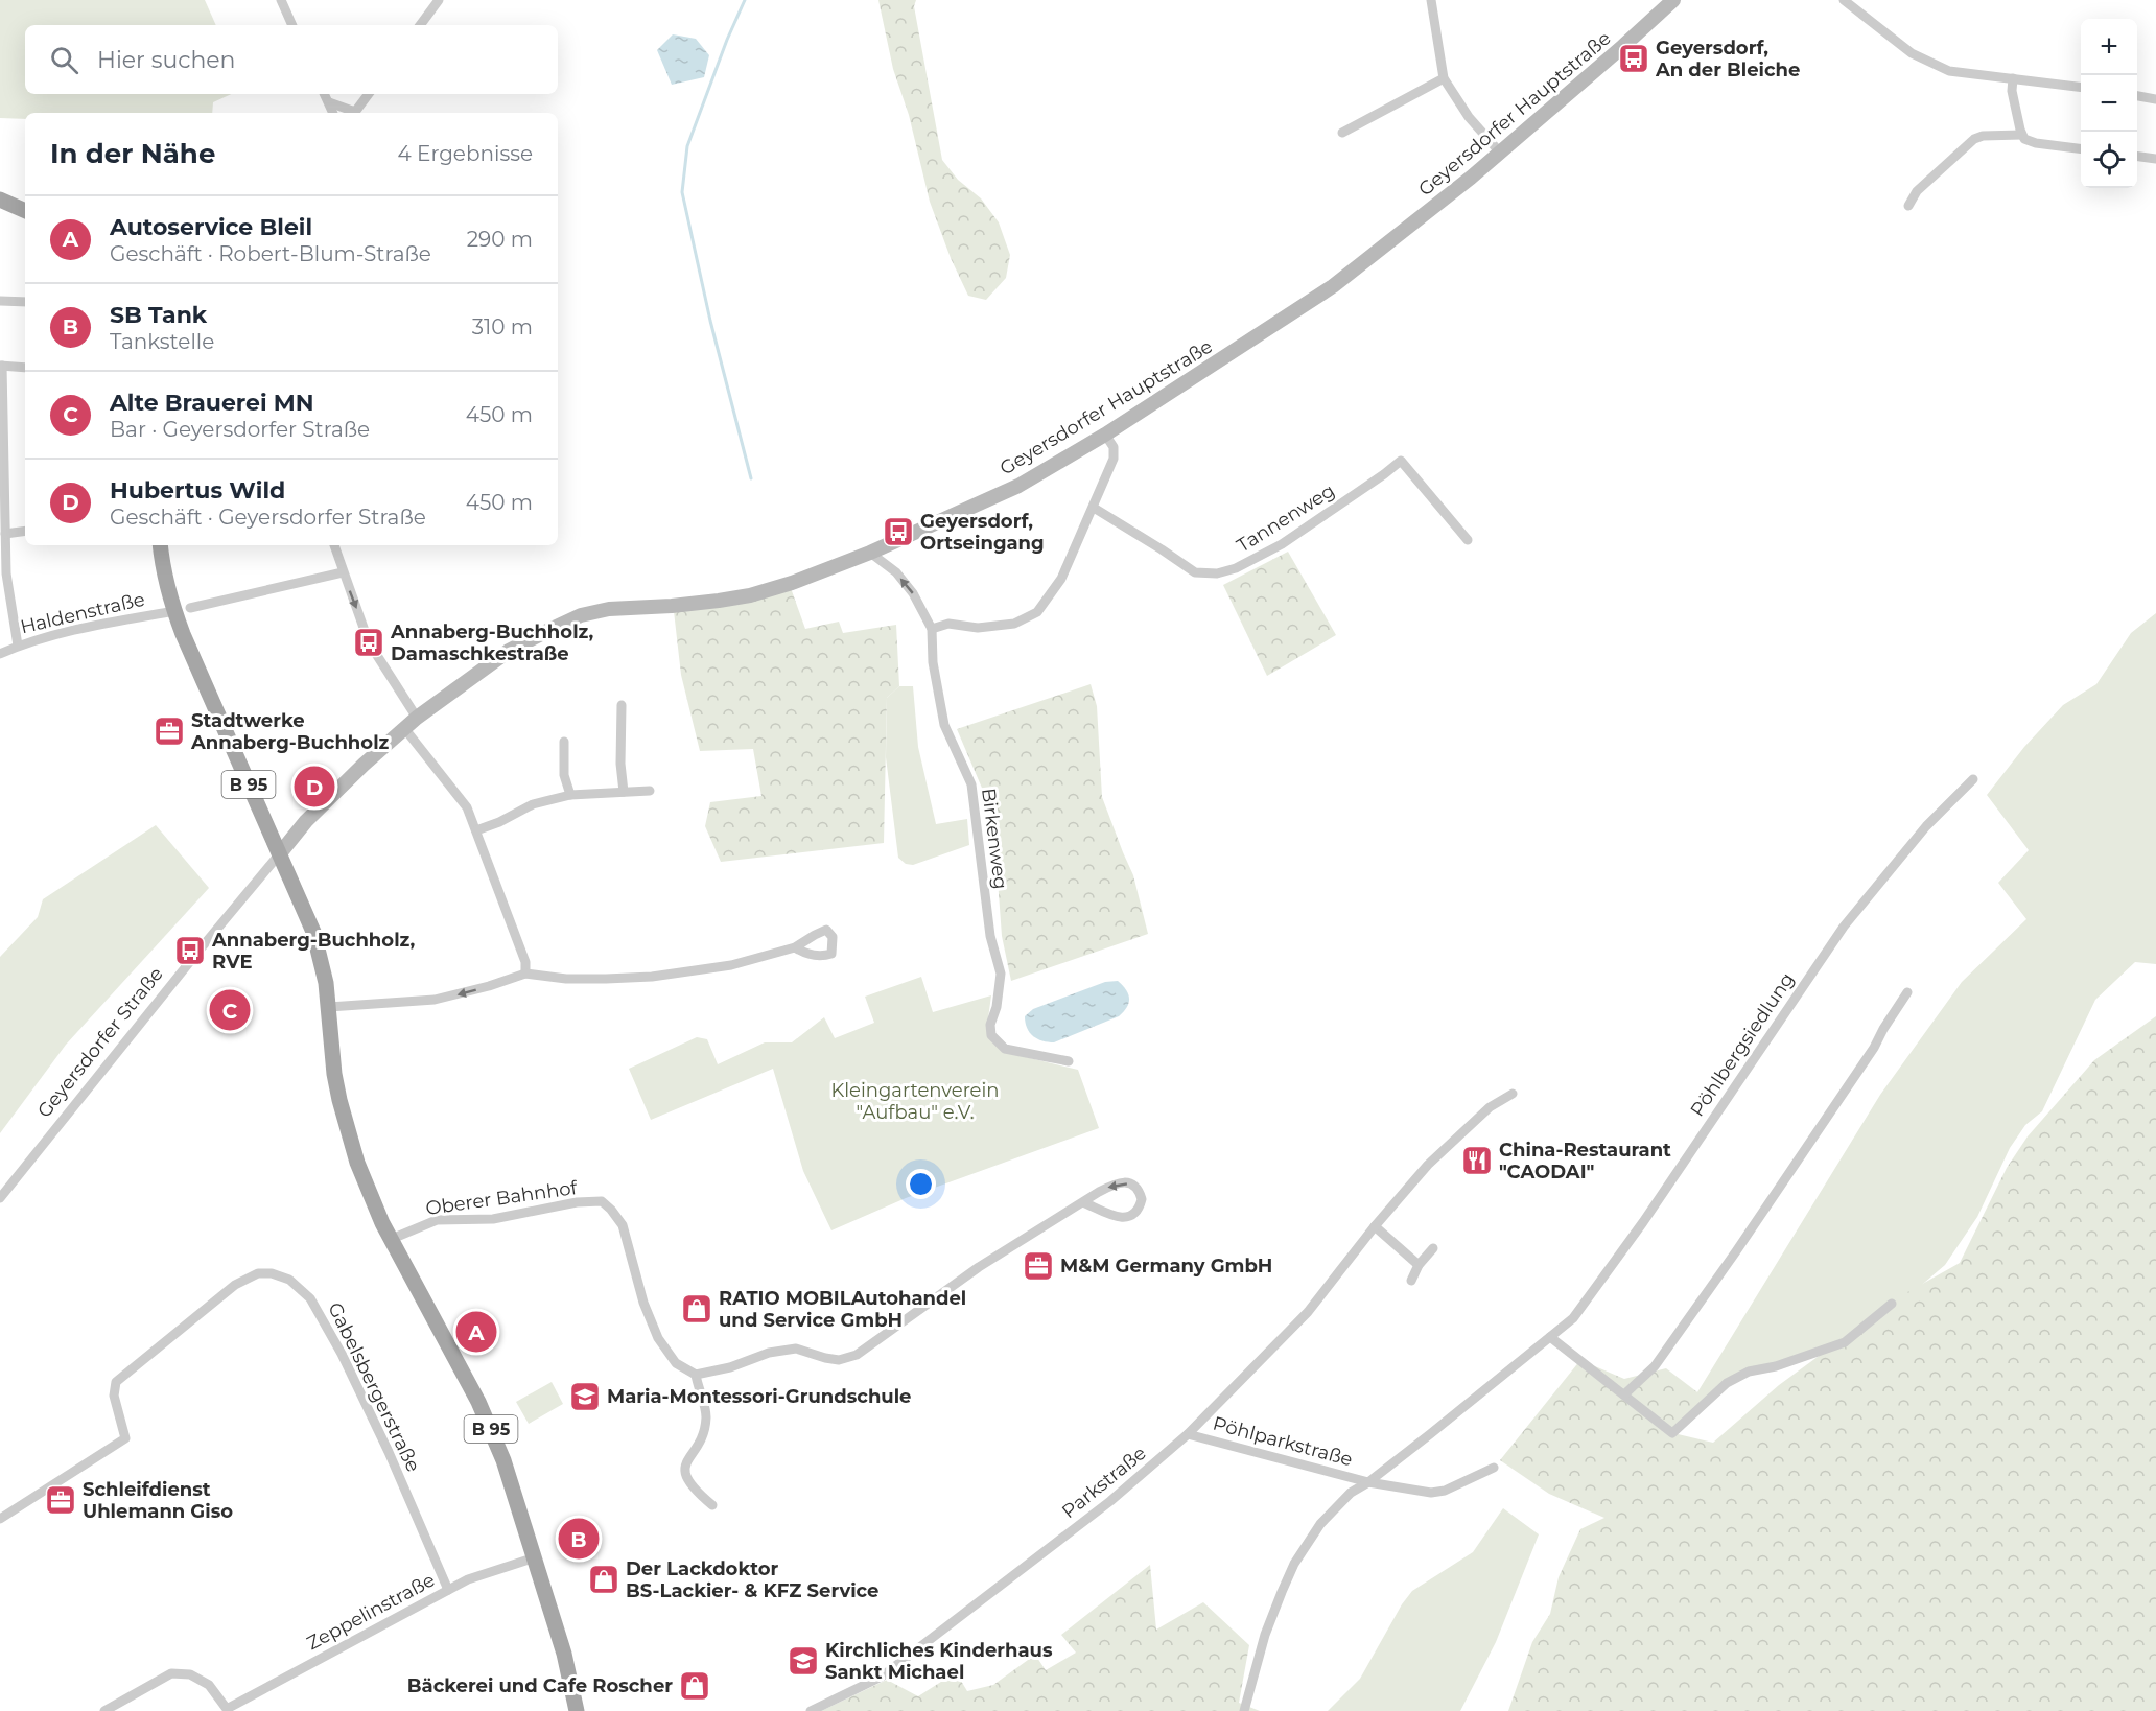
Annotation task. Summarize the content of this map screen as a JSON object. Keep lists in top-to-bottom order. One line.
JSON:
{"streets":{"main road":["Geyersdorfer Hauptstraße","B 95","Geyersdorfer Straße"],"street":["Tannenweg","Haldenstraße","Birkenweg","Pöhlbergsiedlung","Oberer Bahnhof","Gabelsbergerstraße","Pöhlparkstraße","Parkstraße","Zeppelinstraße"]},"crossings":[["Geyersdorfer Hauptstraße","Birkenweg"],["Geyersdorfer Hauptstraße","Geyersdorfer Straße"],["Haldenstraße","B 95"],["B 95","Geyersdorfer Straße"],["B 95","Oberer Bahnhof"],["B 95","Zeppelinstraße"],["Pöhlbergsiedlung","Pöhlparkstraße"],["Gabelsbergerstraße","Zeppelinstraße"],["Pöhlparkstraße","Parkstraße"]],"parks":["Kleingartenverein \"Aufbau\" e.V."],"places":{"bus stop":["Geyersdorf, An der Bleiche","Geyersdorf, Ortseingang","Annaberg-Buchholz, Damaschkestraße","Annaberg-Buchholz, RVE"],"office":["Stadtwerke Annaberg-Buchholz","M&M Germany GmbH","Schleifdienst Uhlemann Giso"],"restaurant":["China-Restaurant \"CAODAI\""],"shop":["RATIO MOBILAutohandel und Service GmbH","Der Lackdoktor BS-Lackier- & KFZ Service","Bäckerei und Cafe Roscher"],"school or university":["Maria-Montessori-Grundschule","Kirchliches Kinderhaus Sankt Michael"]},"page":{"map_buttons":["+","−"],"search":"Hier suchen","heading":["In der Nähe","4 Ergebnisse"],"list":[{"mark":"A","name":"Autoservice Bleil","note":"Geschäft · Robert-Blum-Straße","value":"290 m"},{"mark":"B","name":"SB Tank","note":"Tankstelle","value":"310 m"},{"mark":"C","name":"Alte Brauerei MN","note":"Bar · Geyersdorfer Straße","value":"450 m"},{"mark":"D","name":"Hubertus Wild","note":"Geschäft · Geyersdorfer Straße","value":"450 m"}],"pins":["D","C","A","B"]}}
